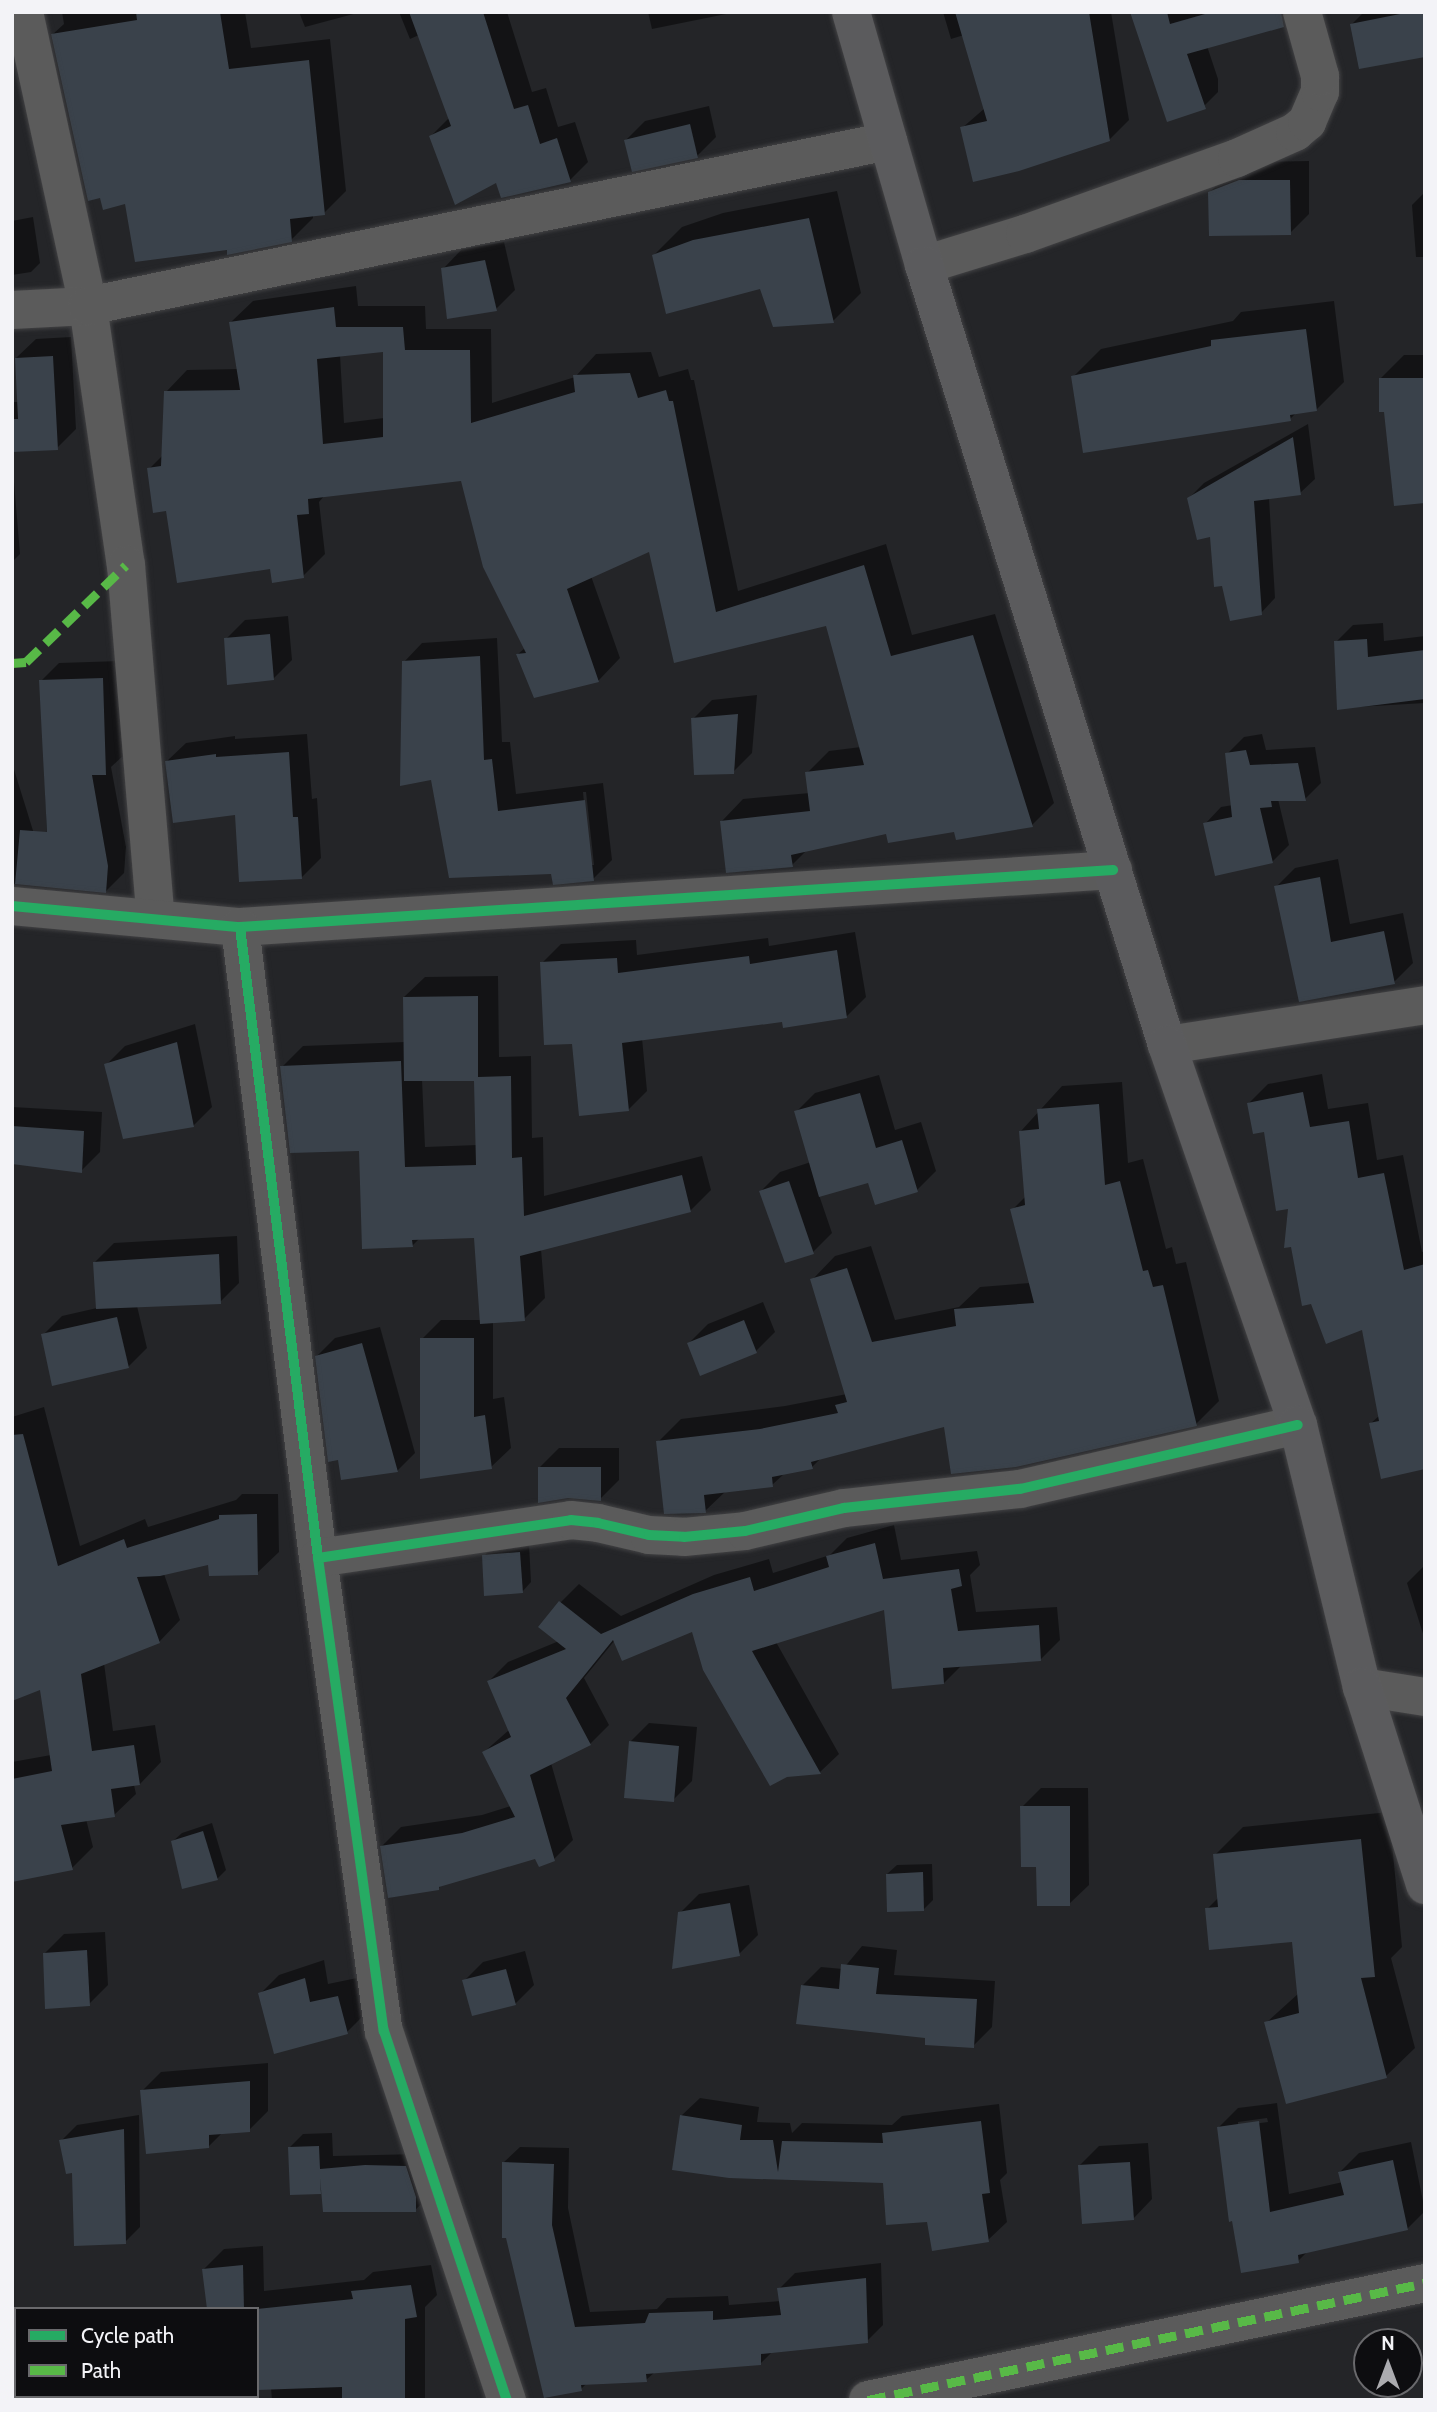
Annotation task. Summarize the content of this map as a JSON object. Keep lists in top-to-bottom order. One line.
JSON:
{"legend":["Cycle path","Path"],"north":"top"}
